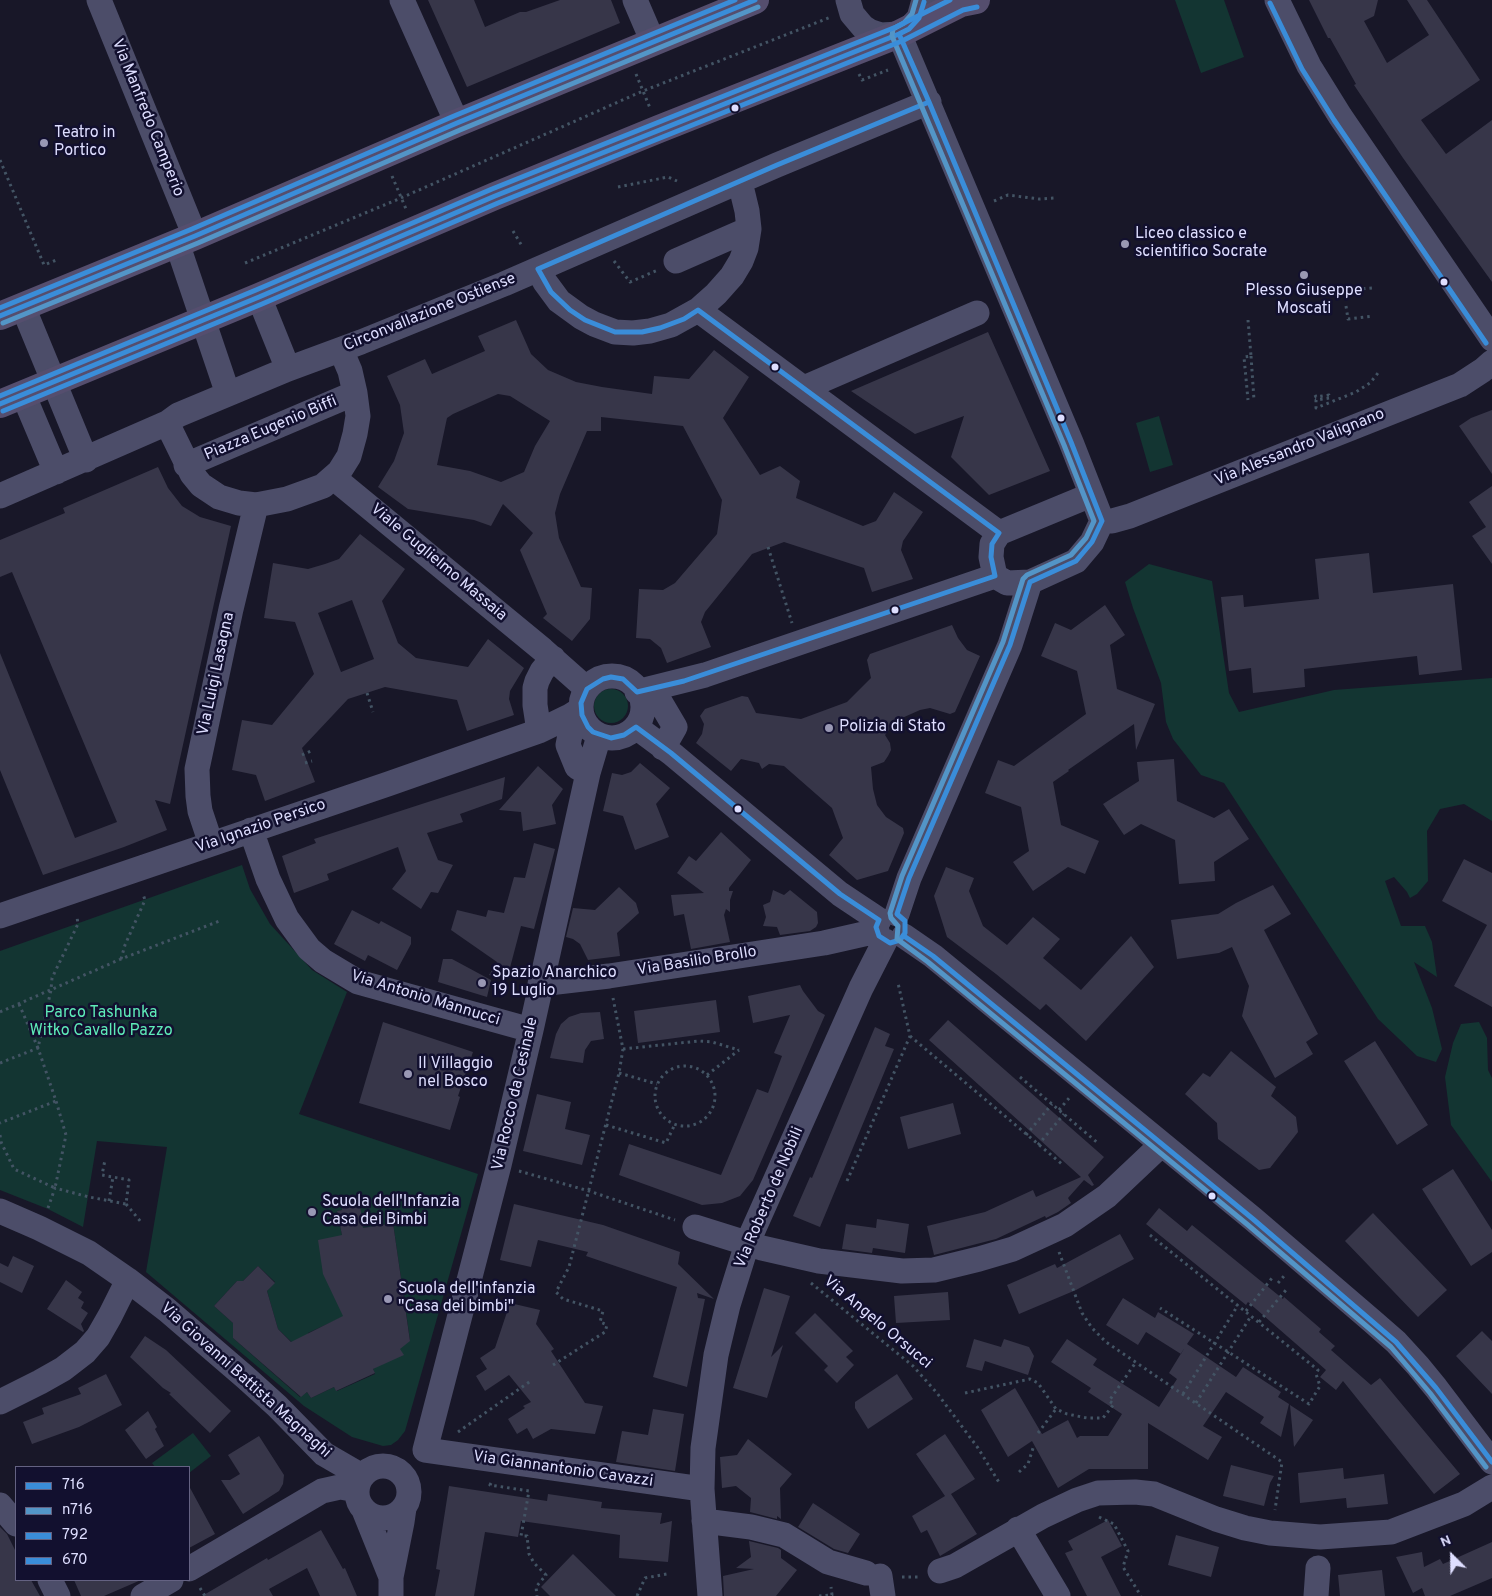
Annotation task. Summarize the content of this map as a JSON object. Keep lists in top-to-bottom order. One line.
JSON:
{"streets":{"street":["Via Manfredo Camperio","Circonvallazione Ostiense","Piazza Eugenio Biffi","Via Alessandro Valignano","Viale Guglielmo Massaia","Via Luigi Lasagna","Via Ignazio Persico","Via Basilio Brollo","Via Antonio Mannucci","Via Rocco da Cesinale","Via Roberto de Nobili","Via Giovanni Battista Magnaghi","Via Giannantonio Cavazzi"],"path":["Via Angelo Orsucci"]},"crossings":[["Circonvallazione Ostiense","Piazza Eugenio Biffi"],["Piazza Eugenio Biffi","Viale Guglielmo Massaia"],["Piazza Eugenio Biffi","Via Luigi Lasagna"],["Viale Guglielmo Massaia","Via Ignazio Persico"],["Viale Guglielmo Massaia","Via Rocco da Cesinale"],["Via Luigi Lasagna","Via Ignazio Persico"],["Via Ignazio Persico","Via Antonio Mannucci"],["Via Ignazio Persico","Via Rocco da Cesinale"],["Via Basilio Brollo","Via Rocco da Cesinale"],["Via Basilio Brollo","Via Roberto de Nobili"],["Via Antonio Mannucci","Via Rocco da Cesinale"],["Via Rocco da Cesinale","Via Giannantonio Cavazzi"],["Via Roberto de Nobili","Via Giannantonio Cavazzi"]],"parks":["Parco Tashunka Witko Cavallo Pazzo"],"places":["Teatro in Portico","Liceo classico e scientifico Socrate","Plesso Giuseppe Moscati","Polizia di Stato","Spazio Anarchico 19 Luglio","Il Villaggio nel Bosco","Scuola dell'Infanzia Casa dei Bimbi","Scuola dell'infanzia \"Casa dei bimbi\""],"lines":["transit line 716","transit line n716","transit line 792","transit line 670"],"legend":["716","n716","792","670"],"north":"top left"}
